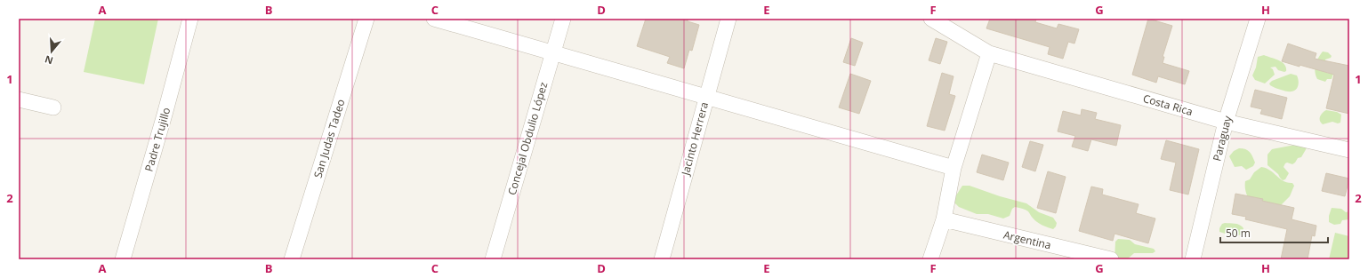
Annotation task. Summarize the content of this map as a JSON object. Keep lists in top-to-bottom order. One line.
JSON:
{"streets":{"street":["Costa Rica","San Judas Tadeo","Concejal Obdulio López","Jacinto Herrera","Paraguay","Padre Trujillo","Argentina"]},"crossings":[["Costa Rica","Paraguay"]],"scale_bar":"50 m","north":"bottom","grid":{"columns":["A","B","C","D","E","F","G","H"],"rows":["1","2"]}}
